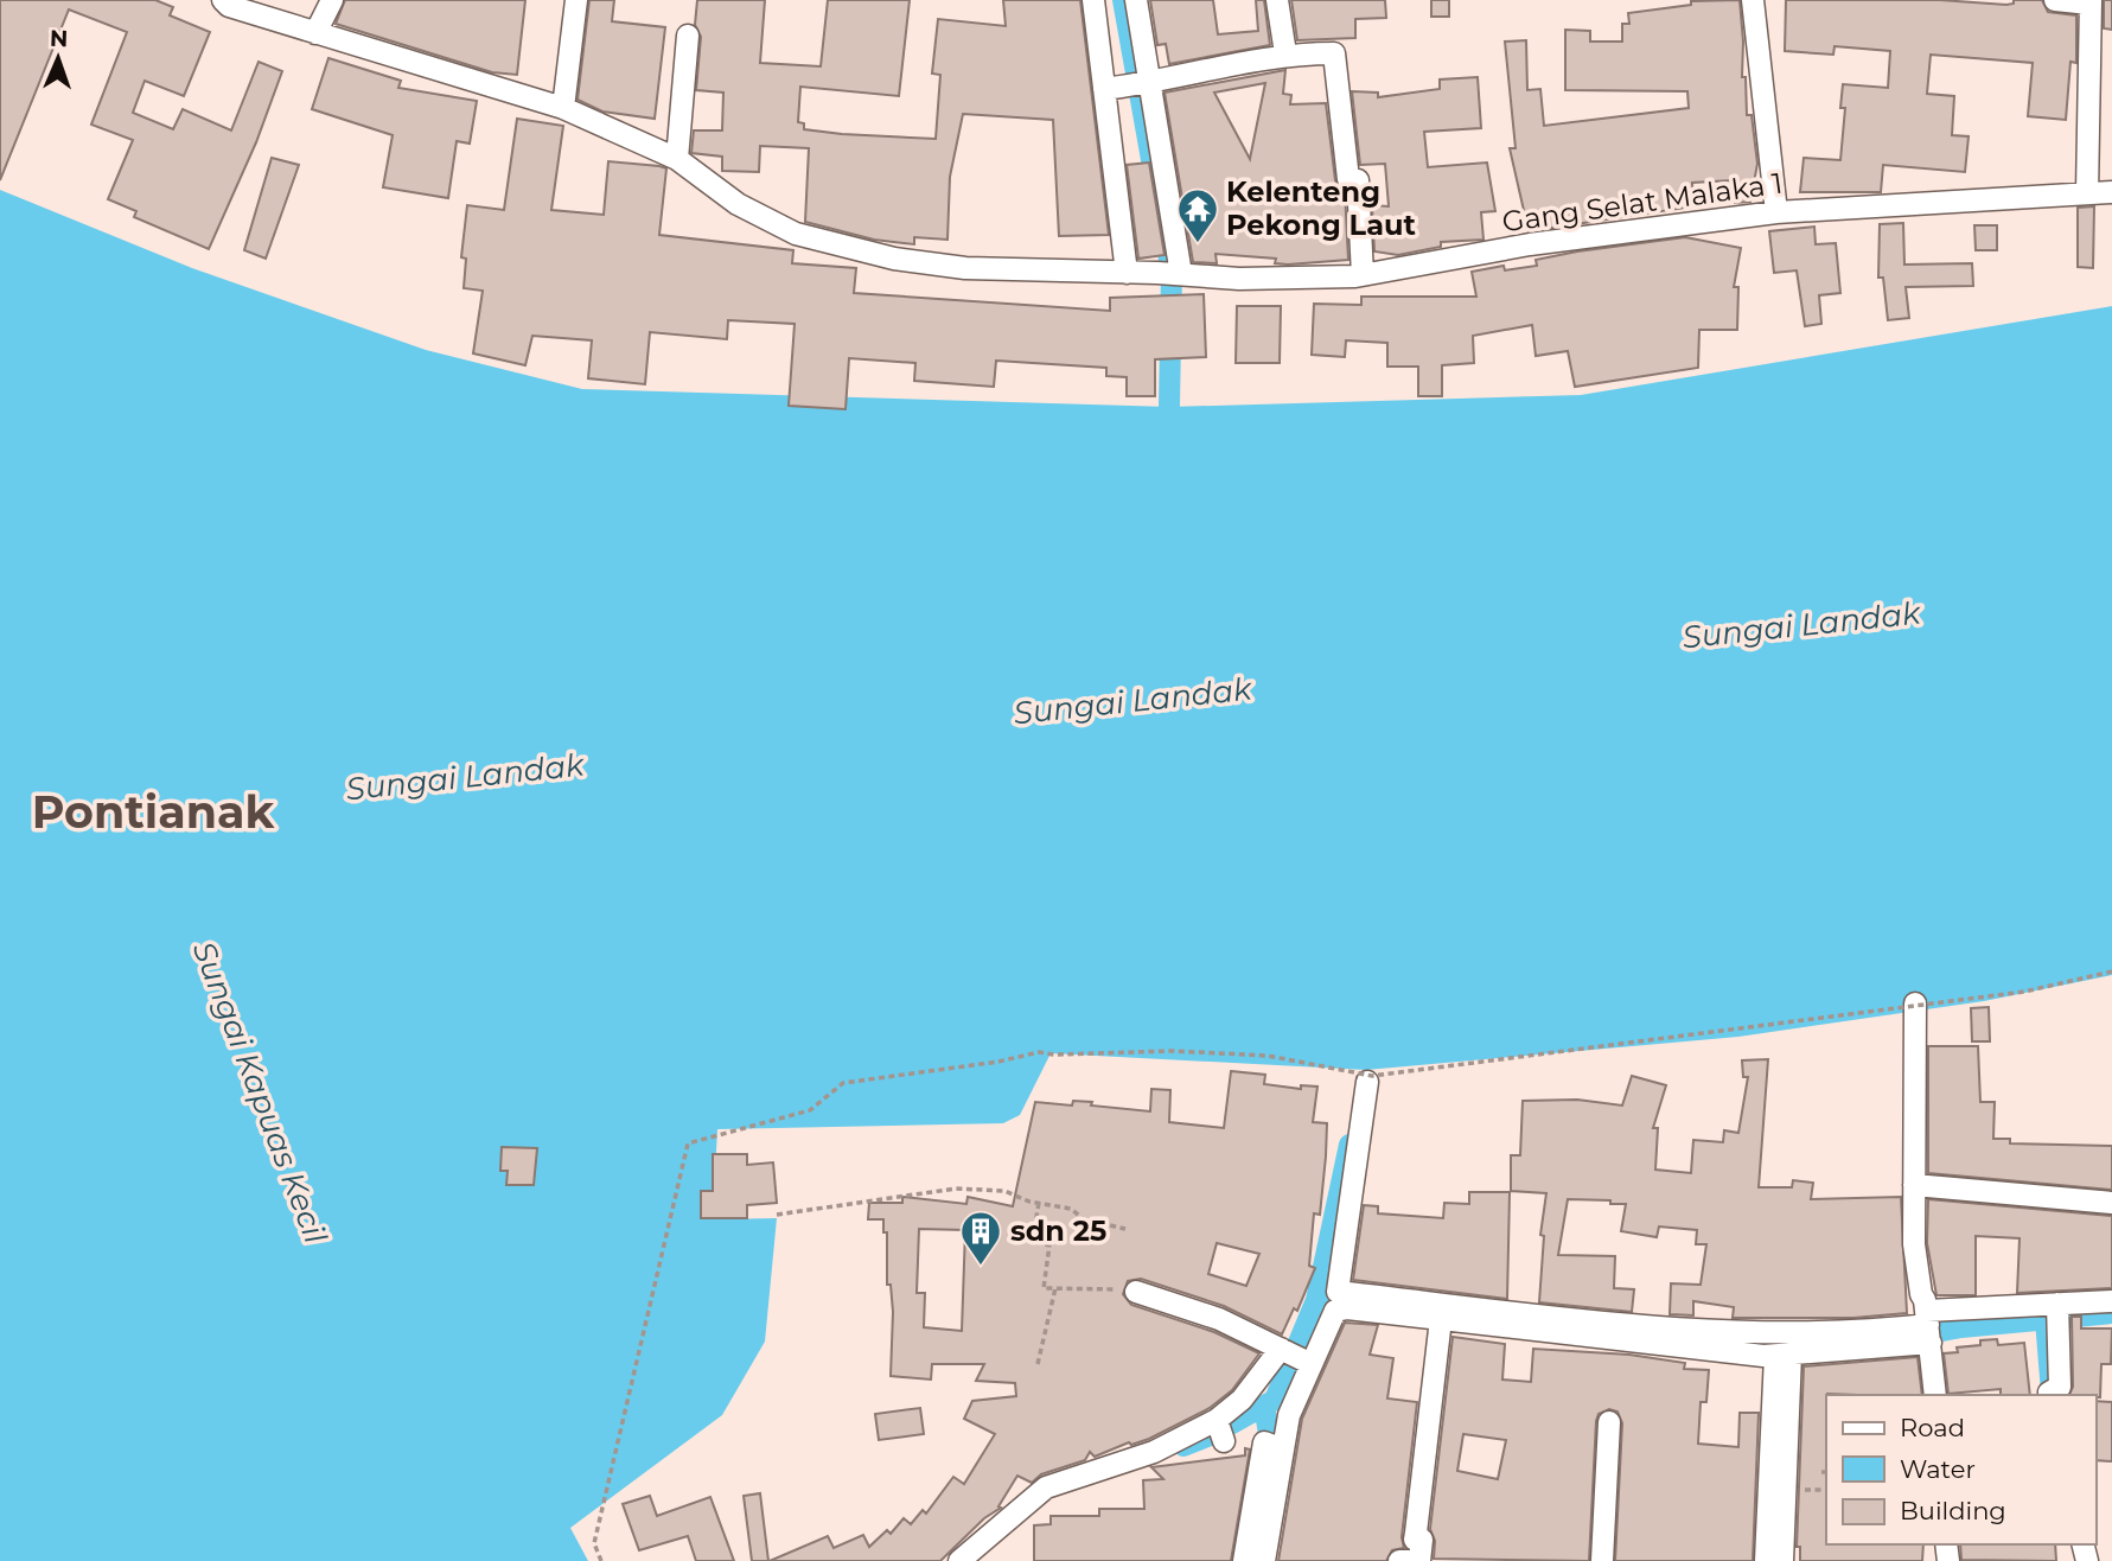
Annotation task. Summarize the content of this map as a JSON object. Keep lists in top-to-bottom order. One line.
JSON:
{"streets":{"street":["Gang Selat Malaka 1"]},"districts":["Pontianak"],"water":["Sungai Landak","Sungai Kapuas Kecil"],"places":{"temple":["Kelenteng Pekong Laut"],"building":["sdn 25"]},"legend":["Road","Water","Building"],"north":"top"}
